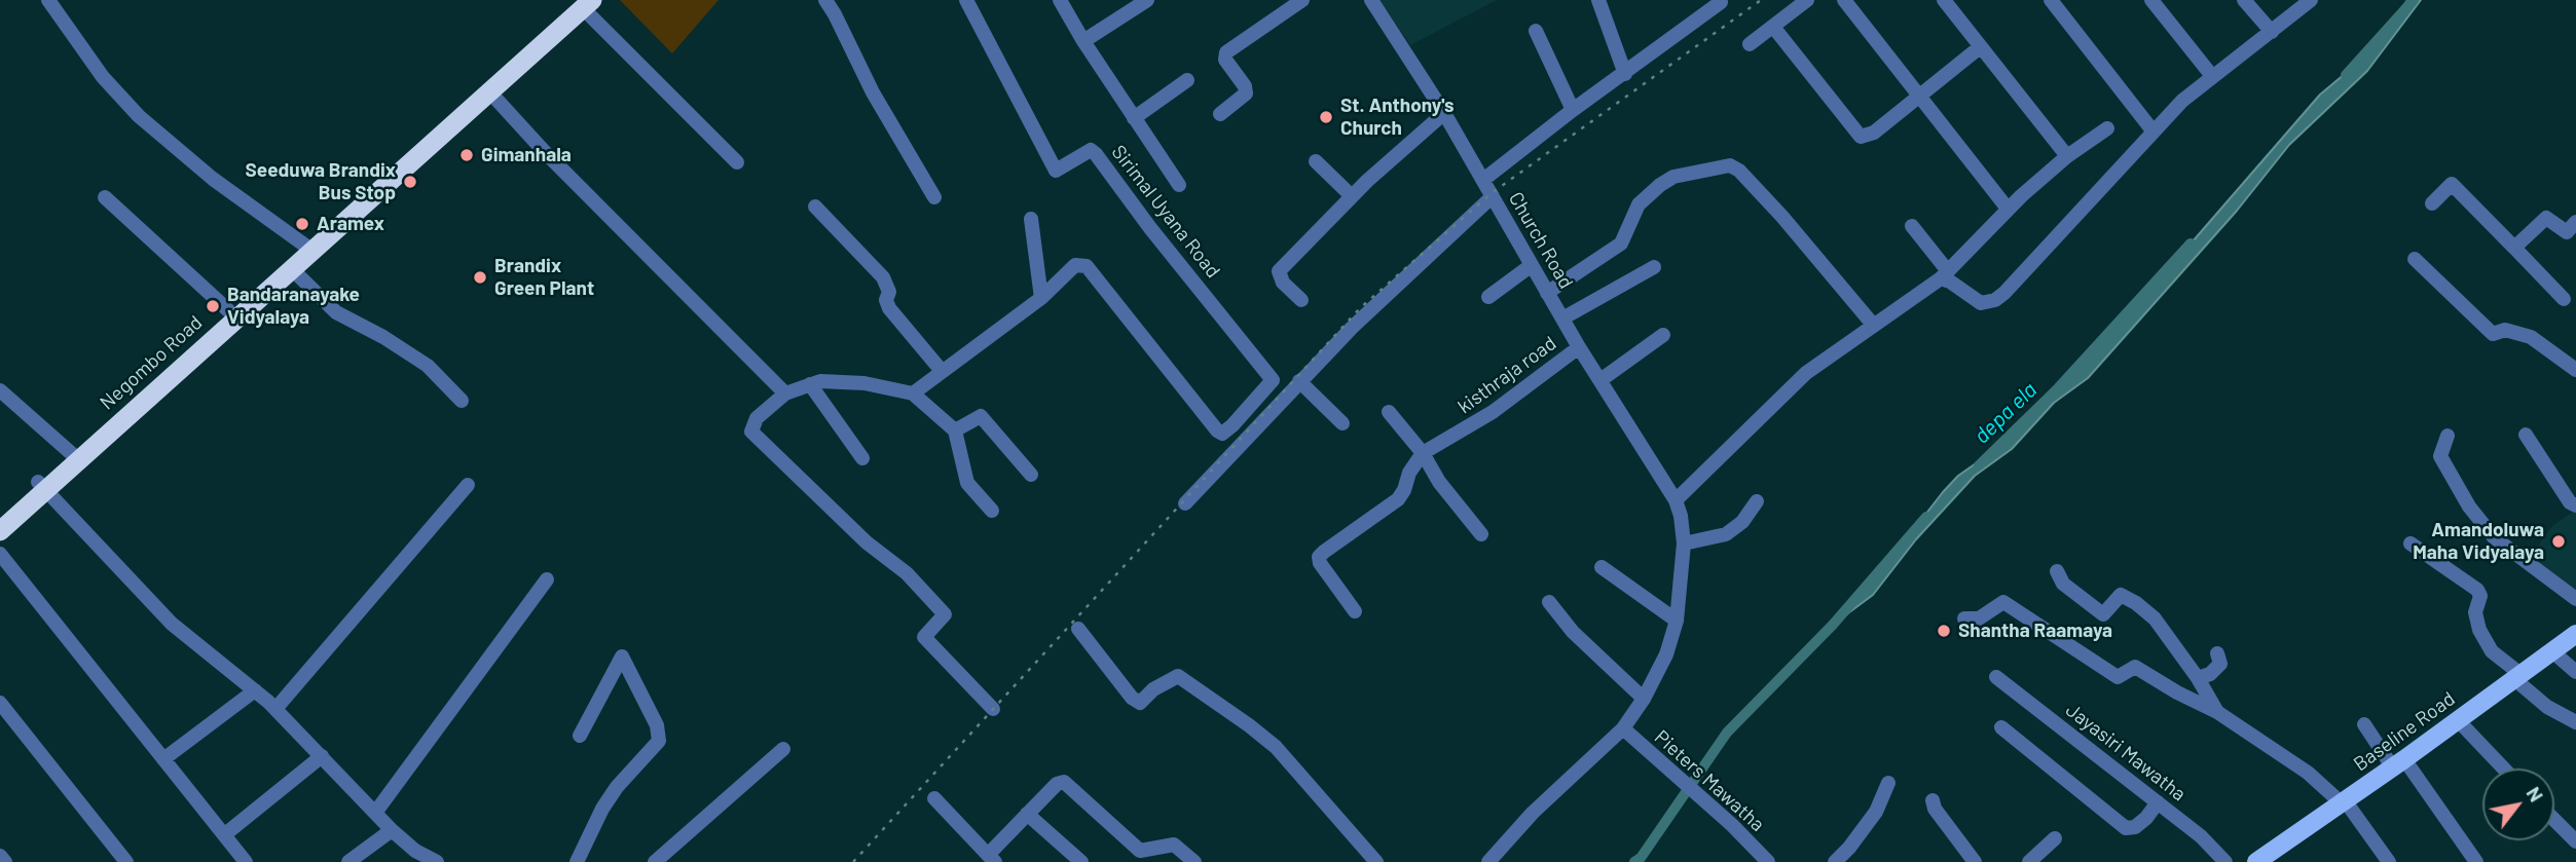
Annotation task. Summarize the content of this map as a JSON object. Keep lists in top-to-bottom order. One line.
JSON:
{"streets":{"highway":["Negombo Road"],"main road":["Baseline Road"],"street":["Sirimal Uyana Road","Church Road","kisthraja road","Jayasiri Mawatha","Pieters Mawatha"]},"crossings":[["Church Road","kisthraja road"]],"water":["depa ela"],"places":["St. Anthony's Church","Gimanhala","Seeduwa Brandix Bus Stop","Aramex","Brandix Green Plant","Bandaranayake Vidyalaya","Amandoluwa Maha Vidyalaya","Shantha Raamaya"],"north":"top right"}
